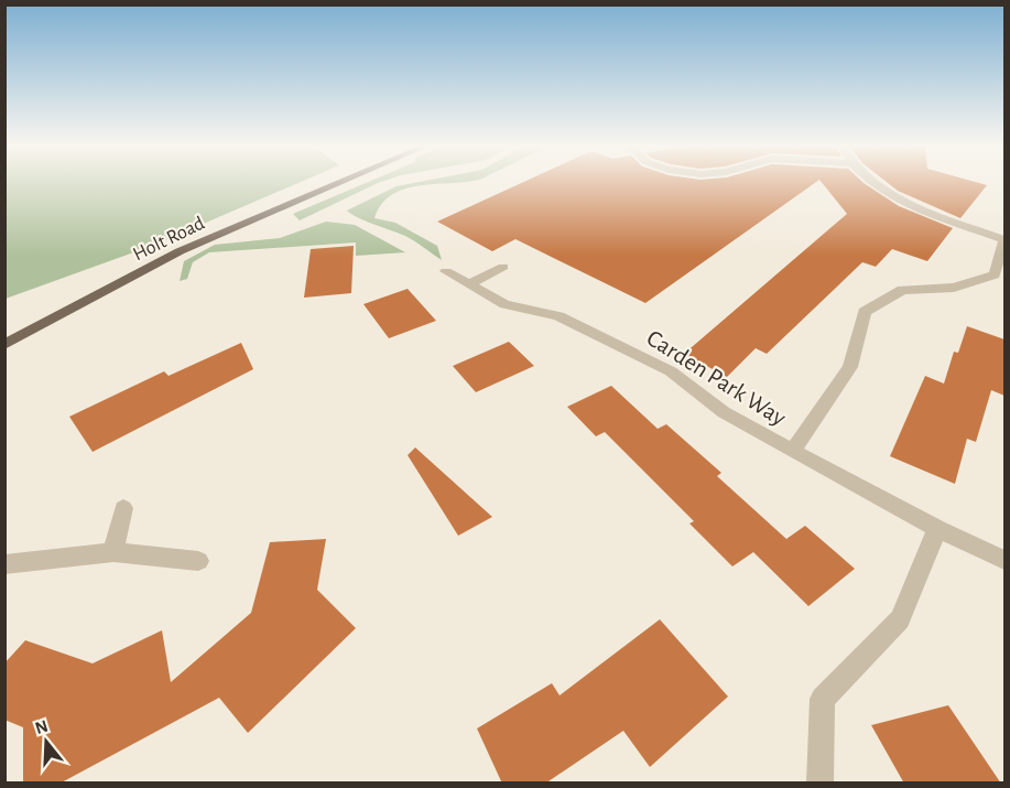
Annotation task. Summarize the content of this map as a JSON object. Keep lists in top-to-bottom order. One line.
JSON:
{"streets":{"main road":["Holt Road"],"street":["Carden Park Way"]},"north":"top"}
